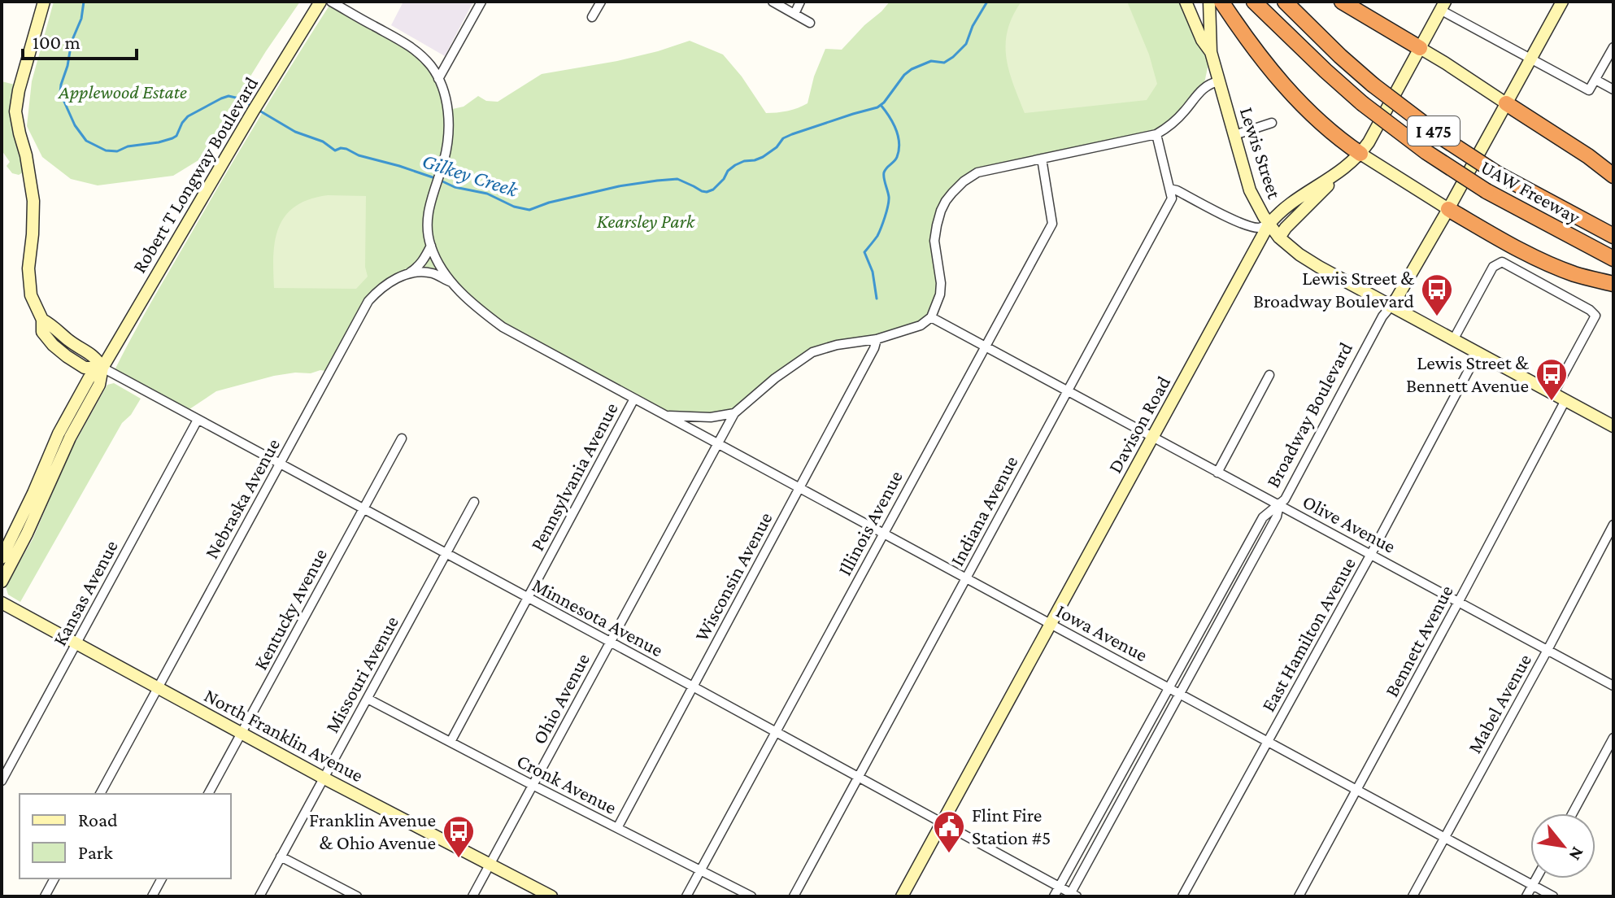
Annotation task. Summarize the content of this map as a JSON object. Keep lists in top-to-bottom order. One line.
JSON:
{"streets":{"highway":["I 475","UAW Freeway"],"street":["Lewis Street","Robert T Longway Boulevard","Broadway Boulevard","Davison Road","Pennsylvania Avenue","Nebraska Avenue","Indiana Avenue","Illinois Avenue","Olive Avenue","Wisconsin Avenue","Kansas Avenue","Kentucky Avenue","Minnesota Avenue","Iowa Avenue","East Hamilton Avenue","Bennett Avenue","Missouri Avenue","Ohio Avenue","Mabel Avenue","North Franklin Avenue","Cronk Avenue"]},"crossings":[["Lewis Street","Broadway Boulevard"],["Lewis Street","Davison Road"],["Lewis Street","East Hamilton Avenue"],["Lewis Street","Bennett Avenue"],["Robert T Longway Boulevard","Minnesota Avenue"],["Broadway Boulevard","Olive Avenue"],["Broadway Boulevard","Minnesota Avenue"],["Broadway Boulevard","Iowa Avenue"],["Davison Road","Olive Avenue"],["Davison Road","Minnesota Avenue"],["Davison Road","Iowa Avenue"],["Pennsylvania Avenue","Minnesota Avenue"],["Pennsylvania Avenue","Iowa Avenue"],["Pennsylvania Avenue","Cronk Avenue"],["Nebraska Avenue","Minnesota Avenue"],["Nebraska Avenue","North Franklin Avenue"],["Indiana Avenue","Olive Avenue"],["Indiana Avenue","Minnesota Avenue"],["Indiana Avenue","Iowa Avenue"],["Illinois Avenue","Olive Avenue"],["Illinois Avenue","Minnesota Avenue"],["Illinois Avenue","Iowa Avenue"],["Illinois Avenue","Cronk Avenue"],["Olive Avenue","East Hamilton Avenue"],["Olive Avenue","Bennett Avenue"],["Olive Avenue","Mabel Avenue"],["Wisconsin Avenue","Minnesota Avenue"],["Wisconsin Avenue","Iowa Avenue"],["Wisconsin Avenue","Cronk Avenue"],["Kansas Avenue","Minnesota Avenue"],["Kansas Avenue","North Franklin Avenue"],["Kentucky Avenue","Minnesota Avenue"],["Kentucky Avenue","North Franklin Avenue"],["Minnesota Avenue","Missouri Avenue"],["Minnesota Avenue","Ohio Avenue"],["Iowa Avenue","East Hamilton Avenue"],["Iowa Avenue","Bennett Avenue"],["Iowa Avenue","Ohio Avenue"],["Iowa Avenue","Mabel Avenue"],["Missouri Avenue","North Franklin Avenue"],["Missouri Avenue","Cronk Avenue"],["Ohio Avenue","North Franklin Avenue"],["Ohio Avenue","Cronk Avenue"]],"water":["Gilkey Creek"],"parks":["Applewood Estate","Kearsley Park"],"places":{"bus stop":["Lewis Street & Broadway Boulevard","Lewis Street & Bennett Avenue","Franklin Avenue & Ohio Avenue"],"public building":["Flint Fire Station #5"]},"legend":["Road","Park"],"scale_bar":"100 m","north":"bottom right"}
